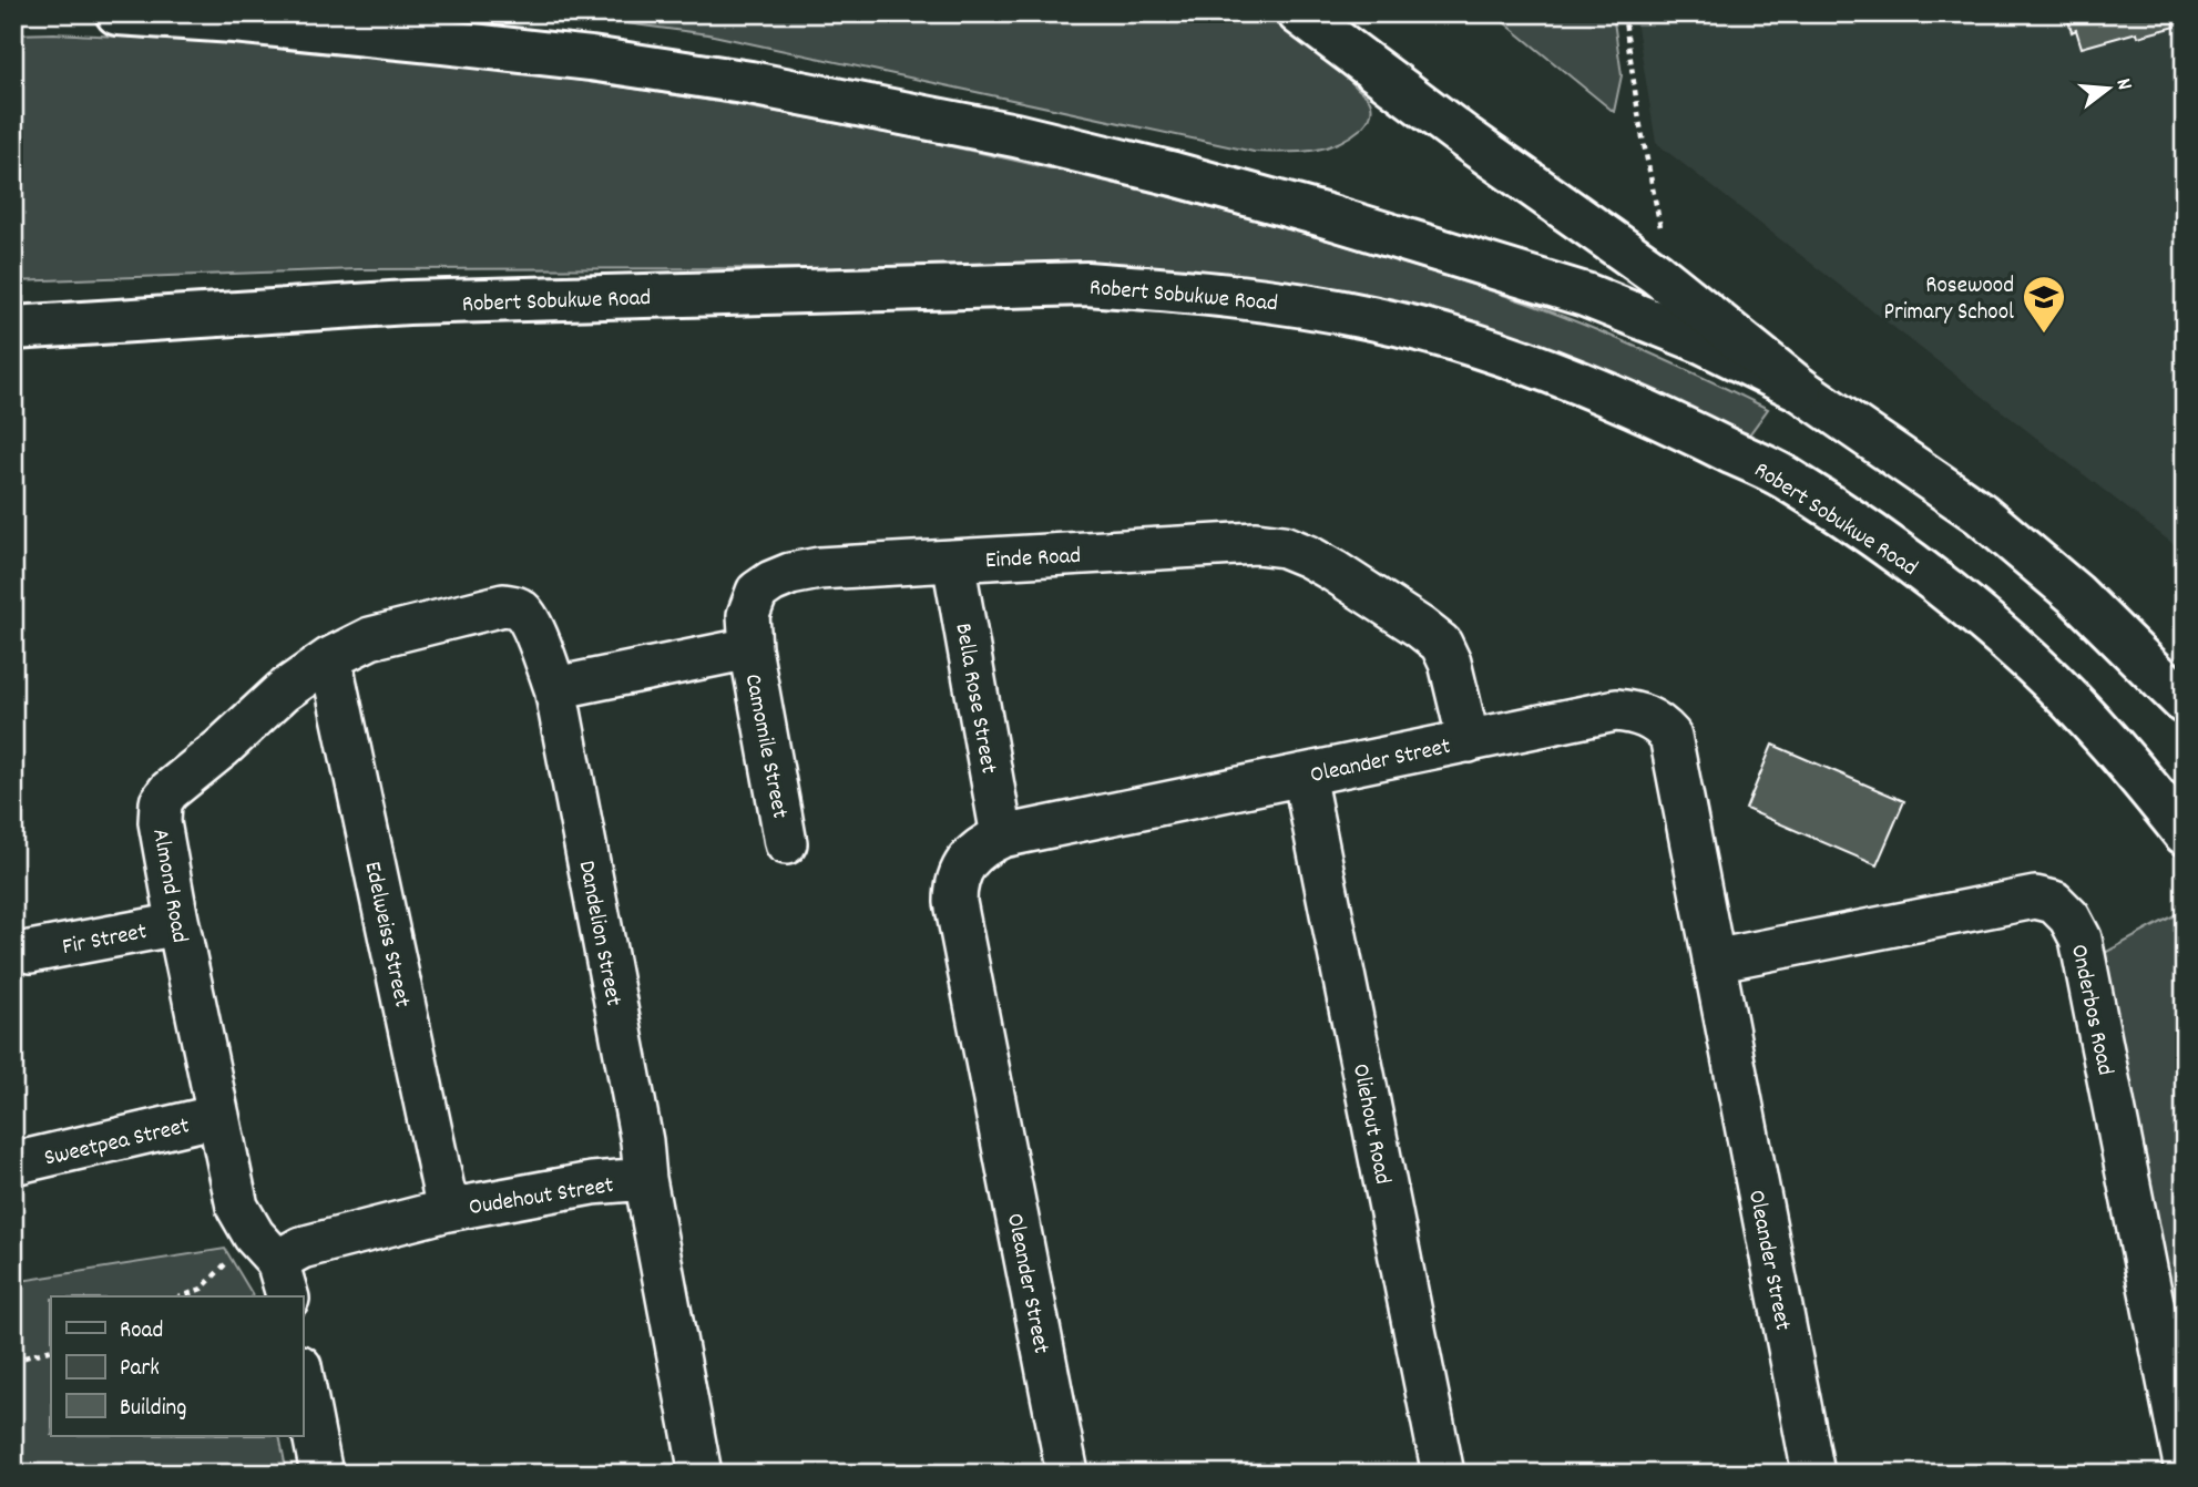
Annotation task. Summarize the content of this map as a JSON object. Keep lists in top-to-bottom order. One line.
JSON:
{"streets":{"main road":["Robert Sobukwe Road"],"street":["Einde Road","Bella Rose Street","Camomile Street","Oleander Street","Almond Road","Dandelion Street","Edelweiss Street","Fir Street","Onderbos Road","Oliehout Road","Sweetpea Street","Oudehout Street"]},"crossings":[["Einde Road","Bella Rose Street"],["Einde Road","Camomile Street"],["Einde Road","Oleander Street"],["Bella Rose Street","Oleander Street"],["Oleander Street","Onderbos Road"],["Oleander Street","Oliehout Road"],["Almond Road","Dandelion Street"],["Almond Road","Edelweiss Street"],["Almond Road","Fir Street"],["Almond Road","Sweetpea Street"],["Almond Road","Oudehout Street"],["Dandelion Street","Oudehout Street"],["Edelweiss Street","Oudehout Street"]],"places":{"school or university":["Rosewood Primary School"]},"legend":["Road","Park","Building"],"north":"right"}
